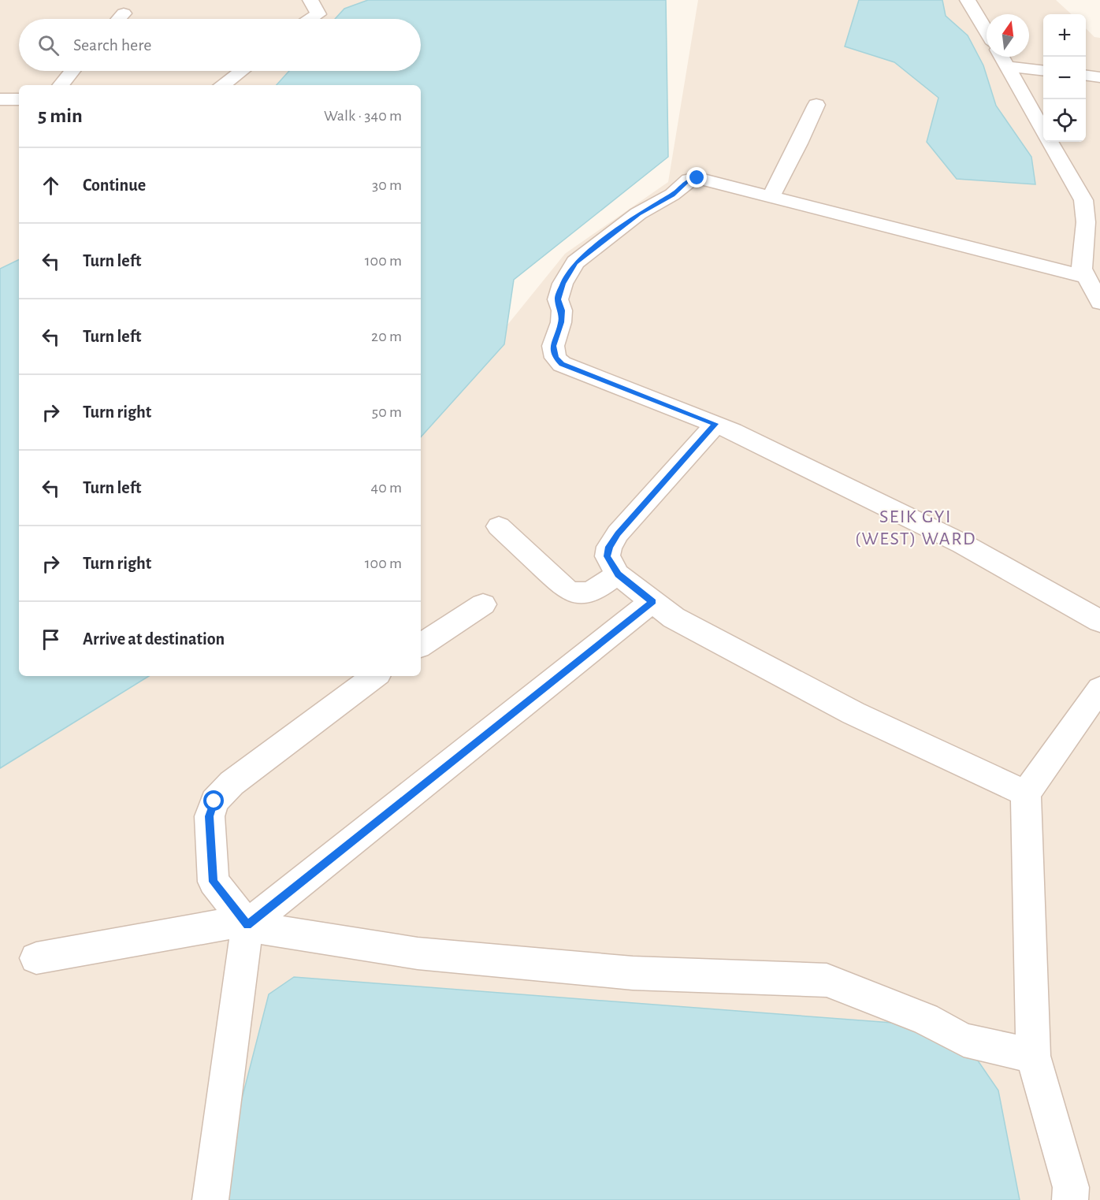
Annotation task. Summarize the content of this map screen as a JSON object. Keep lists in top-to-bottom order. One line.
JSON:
{"districts":["SEIK GYI (WEST) WARD"],"north":"top","page":{"map_buttons":["+","−"],"search":"Search here","heading":["5 min","Walk · 340 m"],"list":[["Continue","30 m"],["Turn left","100 m"],["Turn left","20 m"],["Turn right","50 m"],["Turn left","40 m"],["Turn right","100 m"],"Arrive at destination"]}}
